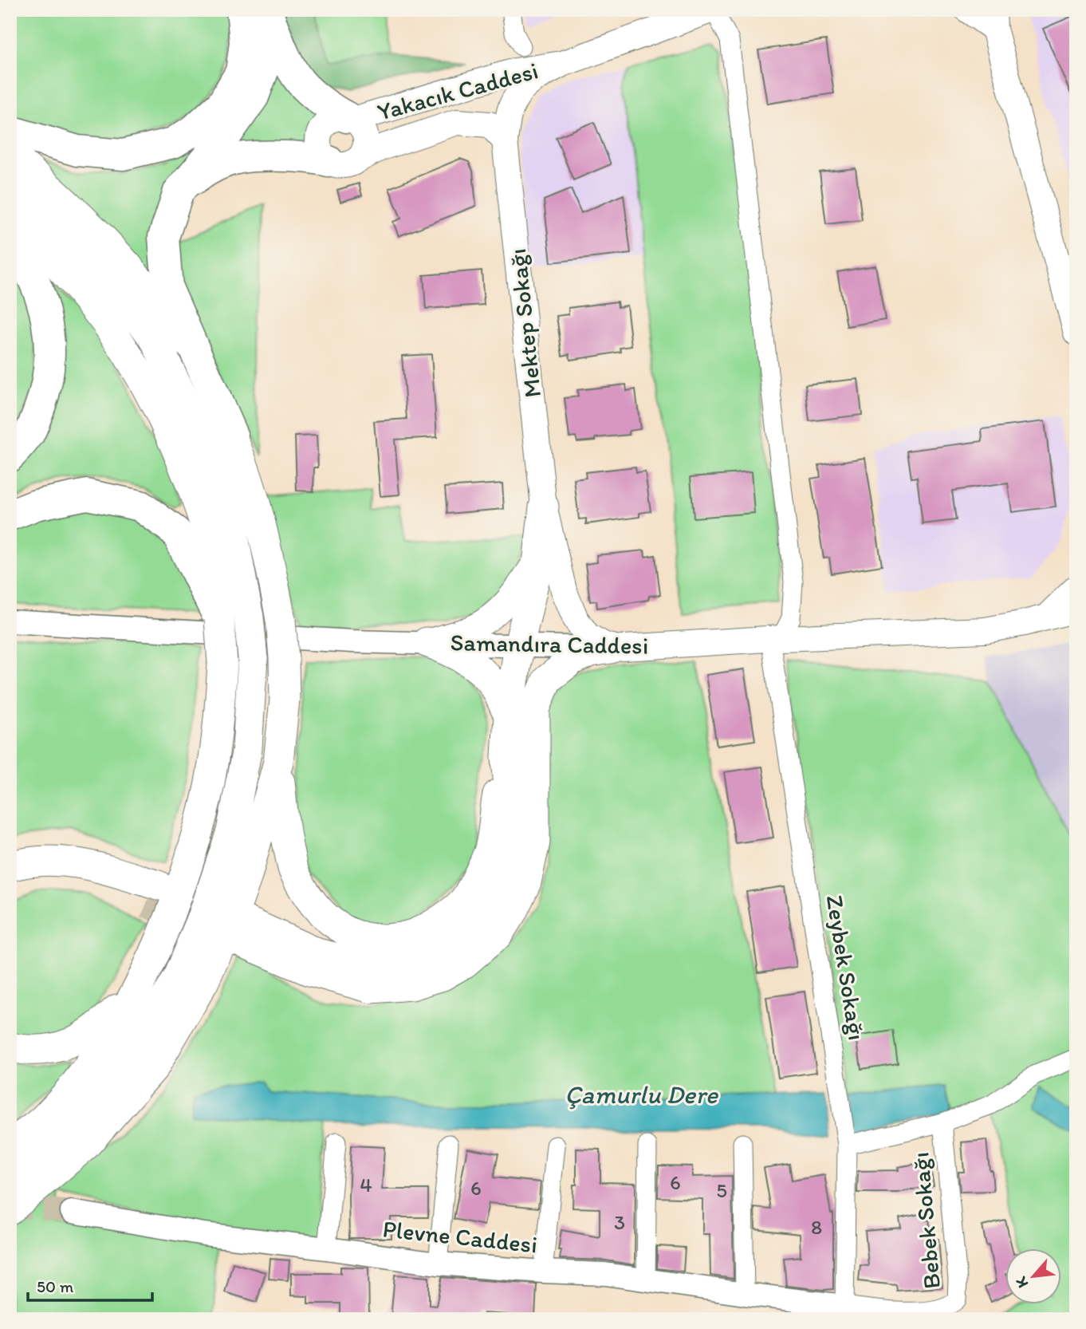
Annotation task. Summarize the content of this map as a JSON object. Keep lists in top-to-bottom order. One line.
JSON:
{"streets":{"main road":["Yakacık Caddesi","Mektep Sokağı","Samandıra Caddesi"],"street":["Zeybek Sokağı","Bebek Sokağı","Plevne Caddesi"]},"crossings":[["Yakacık Caddesi","Mektep Sokağı"],["Mektep Sokağı","Samandıra Caddesi"],["Samandıra Caddesi","Zeybek Sokağı"],["Zeybek Sokağı","Bebek Sokağı"],["Zeybek Sokağı","Plevne Caddesi"],["Bebek Sokağı","Plevne Caddesi"]],"water":["Çamurlu Dere"],"house_numbers":["6","4","6","5","3","8"],"scale_bar":"50 m","north":"bottom left"}
